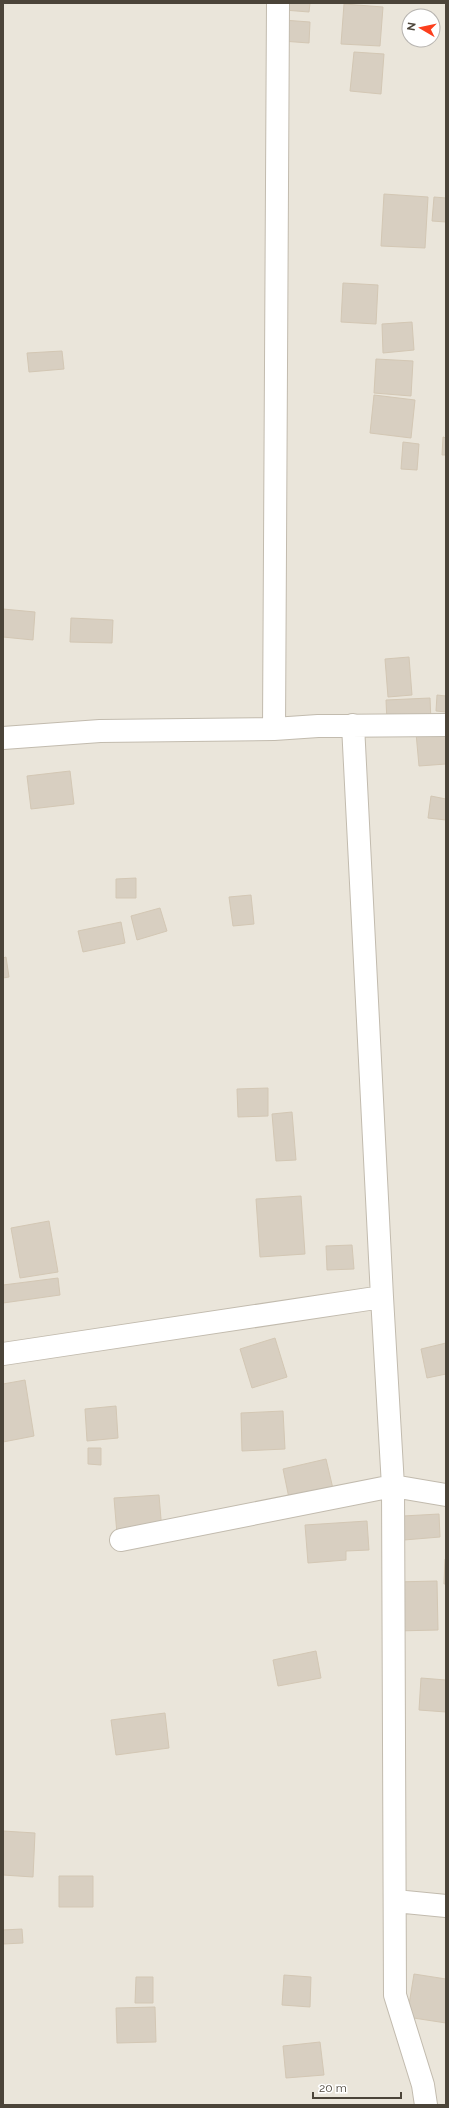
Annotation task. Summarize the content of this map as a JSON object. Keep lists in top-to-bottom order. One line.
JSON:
{"scale_bar":"20 m","north":"left"}
